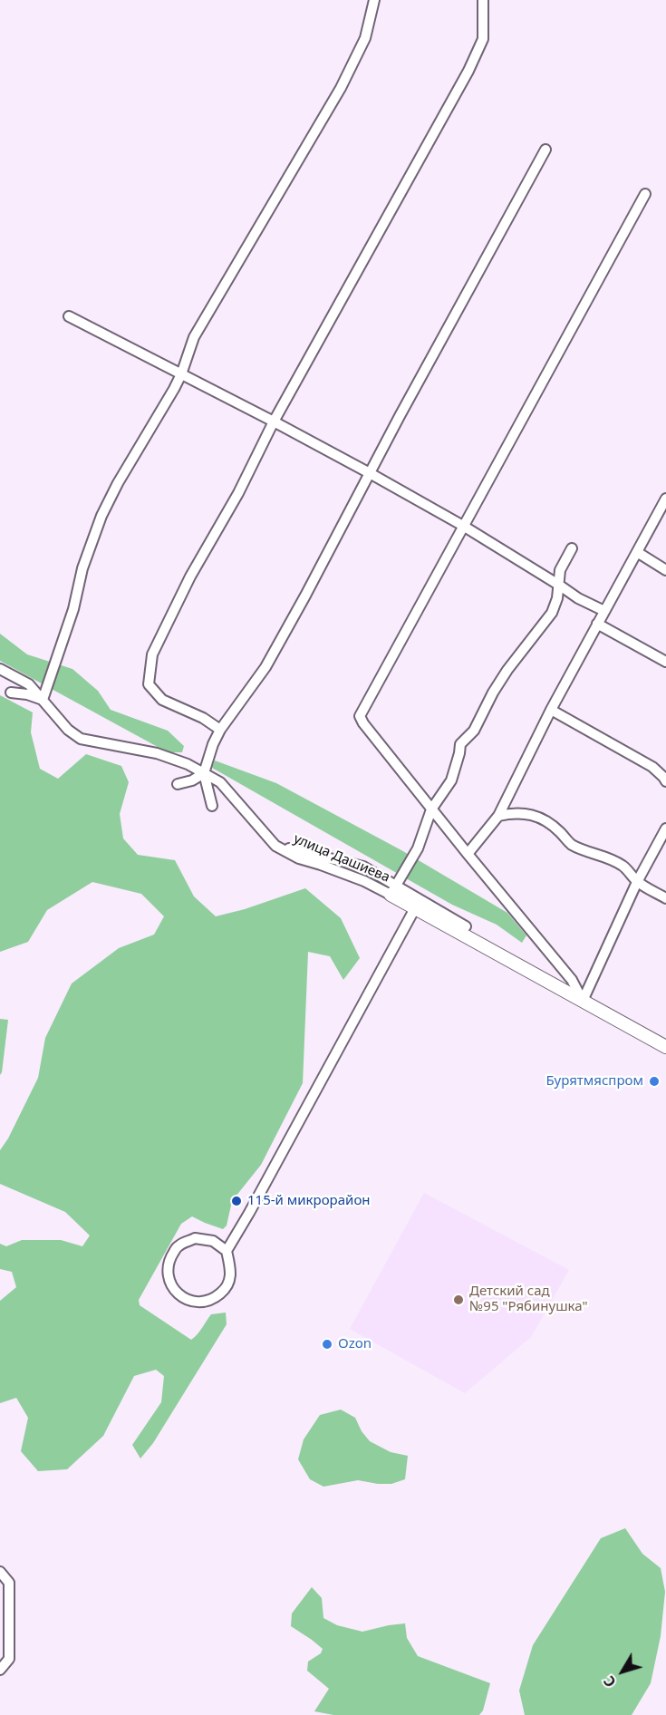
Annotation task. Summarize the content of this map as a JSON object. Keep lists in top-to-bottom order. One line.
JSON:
{"streets":{"street":["улица Дашиева"]},"places":["Бурятмяспром","115-й микрорайон","Детский сад №95 \"Рябинушка\"","Ozon"],"north":"bottom left"}
